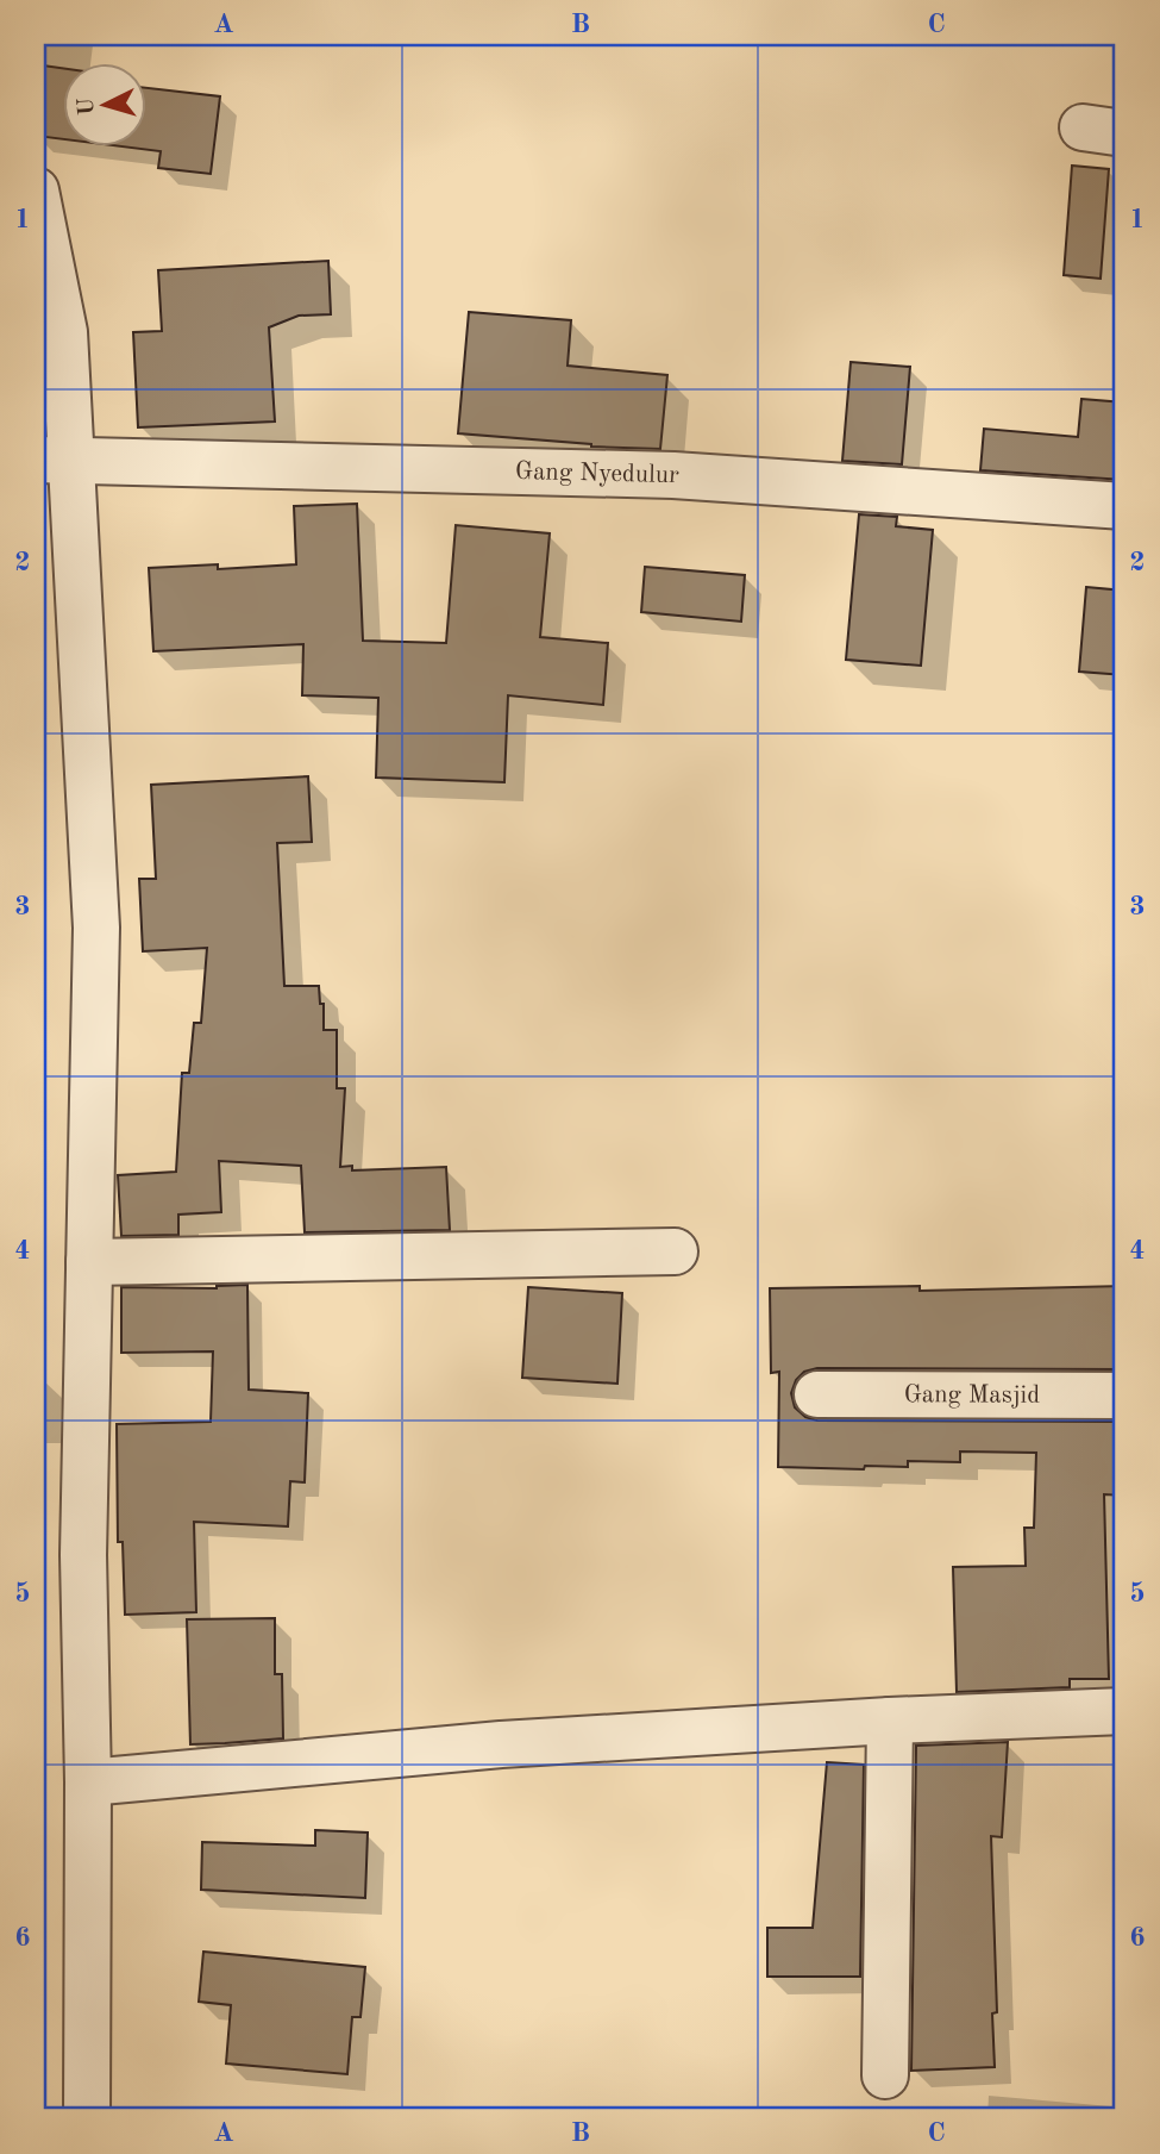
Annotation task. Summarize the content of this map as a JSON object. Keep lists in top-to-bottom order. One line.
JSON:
{"streets":{"street":["Gang Nyedulur","Gang Masjid"]},"north":"left","grid":{"columns":["A","B","C"],"rows":["1","2","3","4","5","6"]}}
